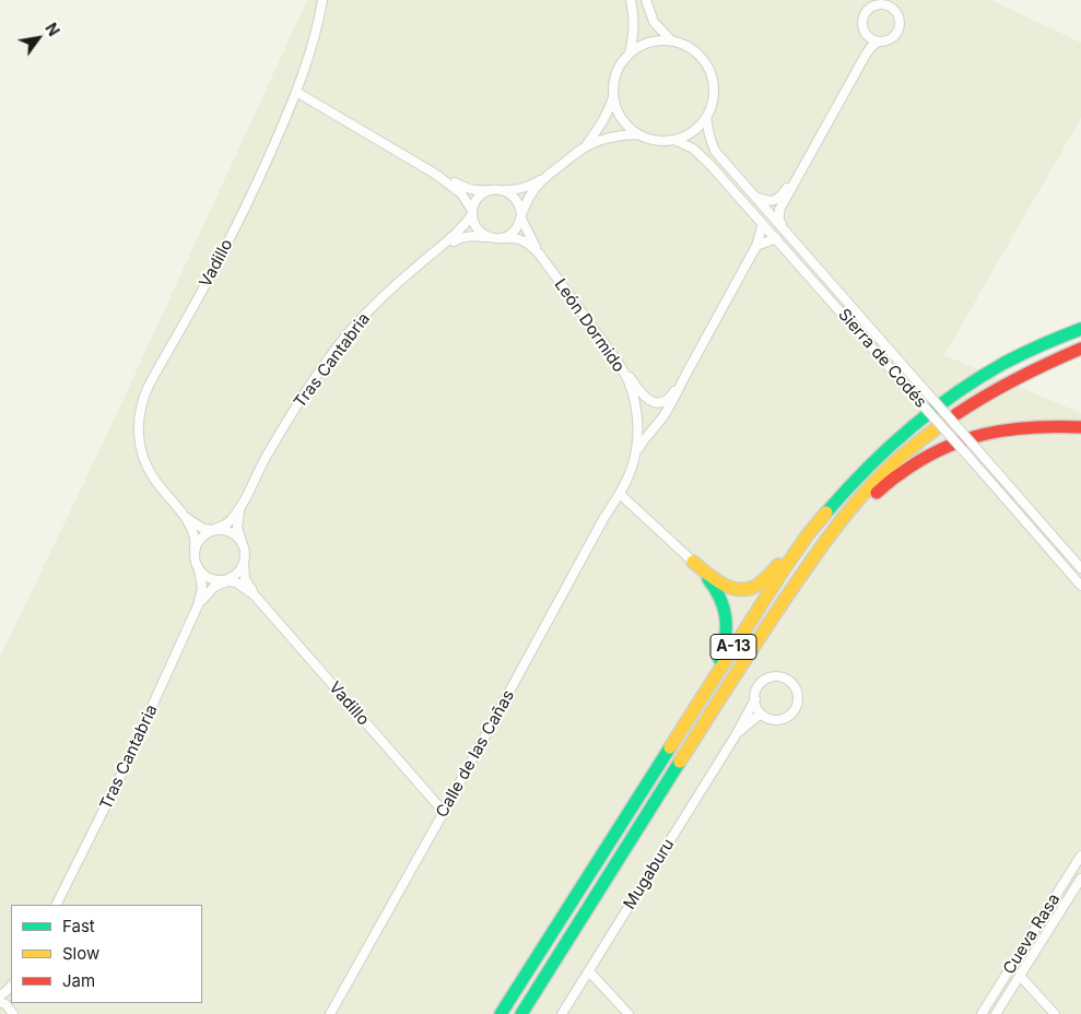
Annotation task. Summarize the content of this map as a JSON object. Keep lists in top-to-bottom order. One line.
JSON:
{"streets":{"highway":["A-13"],"street":["Vadillo","León Dormido","Sierra de Codés","Tras Cantabria","Calle de las Cañas","Mugaburu","Cueva Rasa"]},"crossings":[["Vadillo","Calle de las Cañas"],["León Dormido","Tras Cantabria"],["León Dormido","Calle de las Cañas"]],"legend":["Fast","Slow","Jam"],"north":"top right"}
